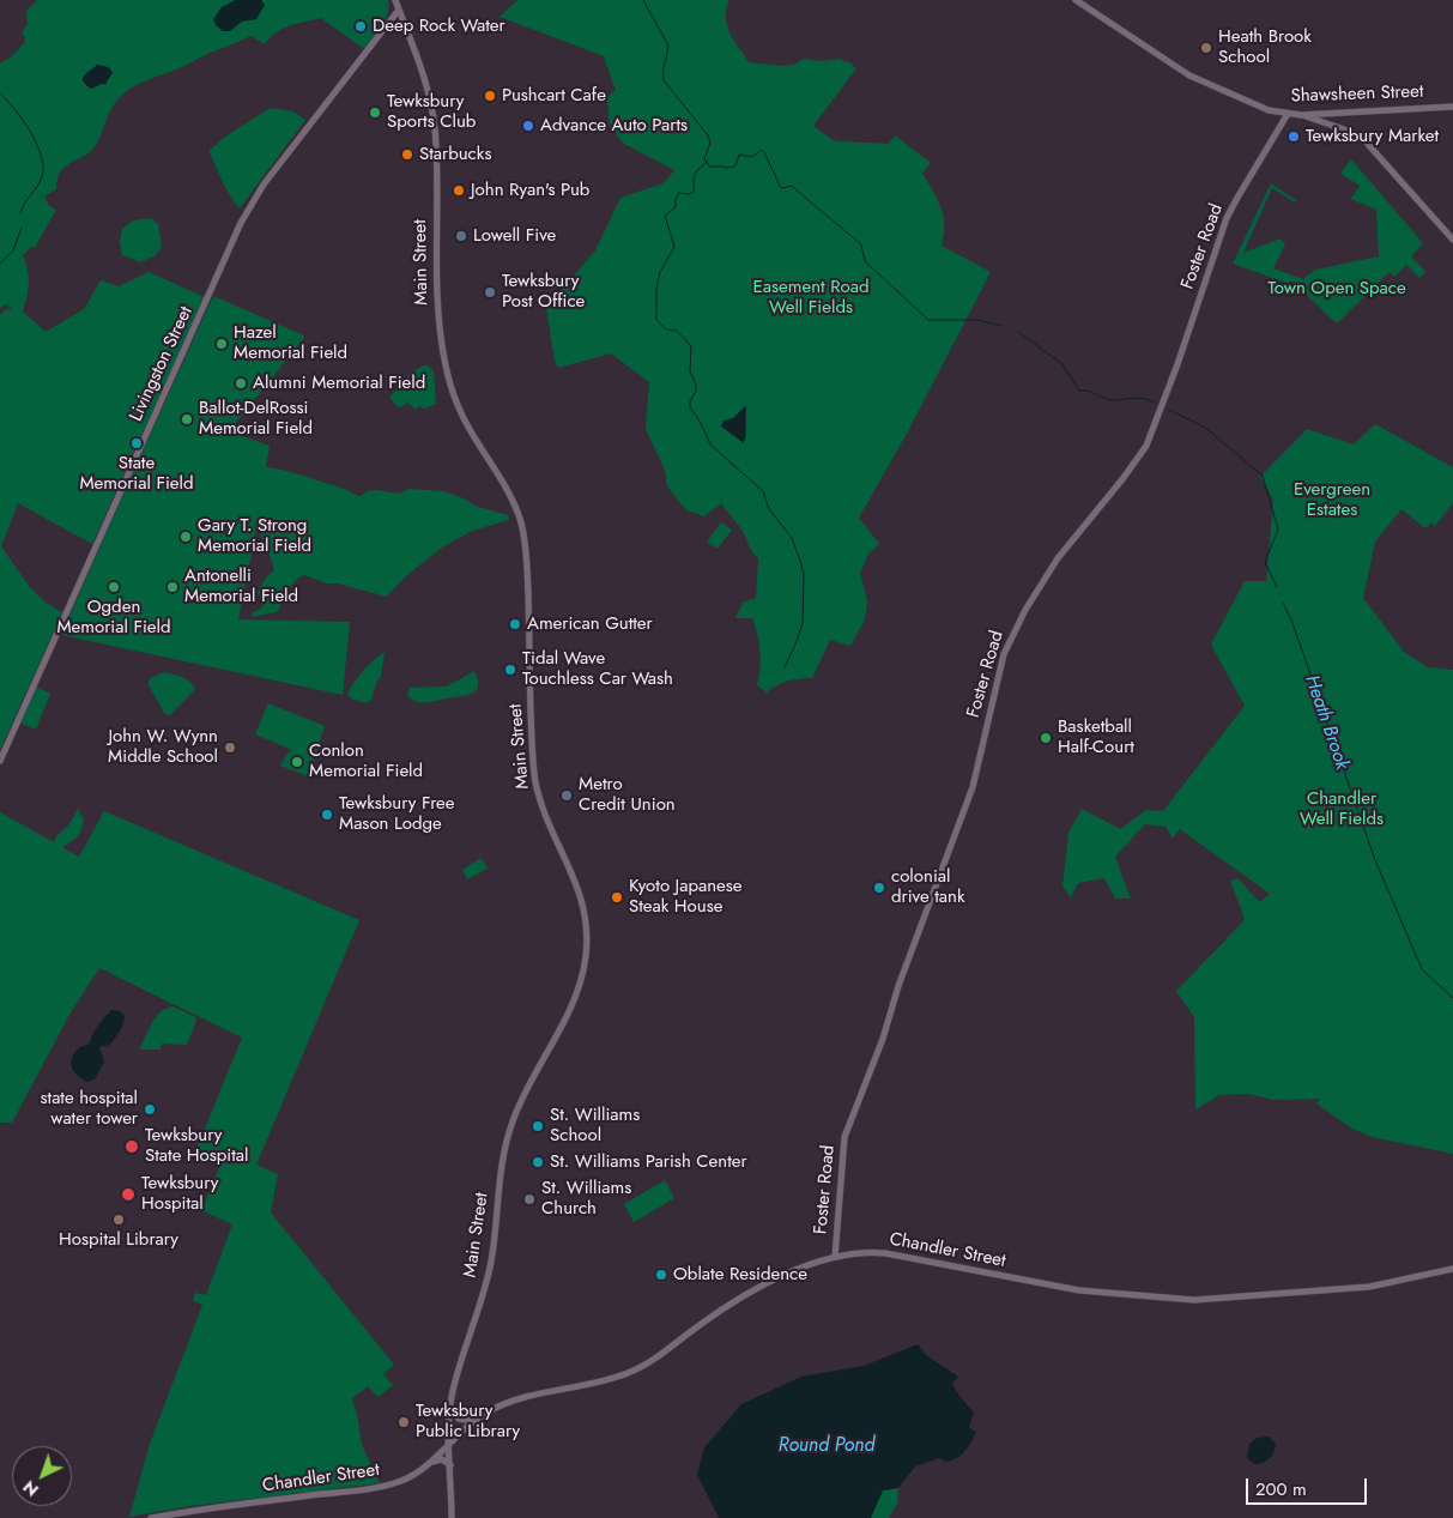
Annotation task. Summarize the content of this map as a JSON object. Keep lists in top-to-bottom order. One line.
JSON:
{"streets":{"main road":["Shawsheen Street","Foster Road","Main Street","Livingston Street","Chandler Street"]},"crossings":[["Shawsheen Street","Foster Road"],["Foster Road","Chandler Street"],["Main Street","Livingston Street"],["Main Street","Chandler Street"]],"water":["Heath Brook","Round Pond"],"parks":["Easement Road Well Fields","Town Open Space","Evergreen Estates","Chandler Well Fields"],"places":["Deep Rock Water","Heath Brook School","Pushcart Cafe","Tewksbury Sports Club","Advance Auto Parts","Tewksbury Market","Starbucks","John Ryan's Pub","Lowell Five","Tewksbury Post Office","Hazel Memorial Field","Alumni Memorial Field","Ballot-DelRossi Memorial Field","State Memorial Field","Gary T. Strong Memorial Field","Ogden Memorial Field","Antonelli Memorial Field","American Gutter","Tidal Wave Touchless Car Wash","Basketball Half-Court","John W. Wynn Middle School","Conlon Memorial Field","Metro Credit Union","Tewksbury Free Mason Lodge","colonial drive tank","Kyoto Japanese Steak House","state hospital water tower","St. Williams School","Tewksbury State Hospital","St. Williams Parish Center","Tewksbury Hospital","St. Williams Church","Hospital Library","Oblate Residence","Tewksbury Public Library"],"scale_bar":"200 m","north":"bottom left"}
